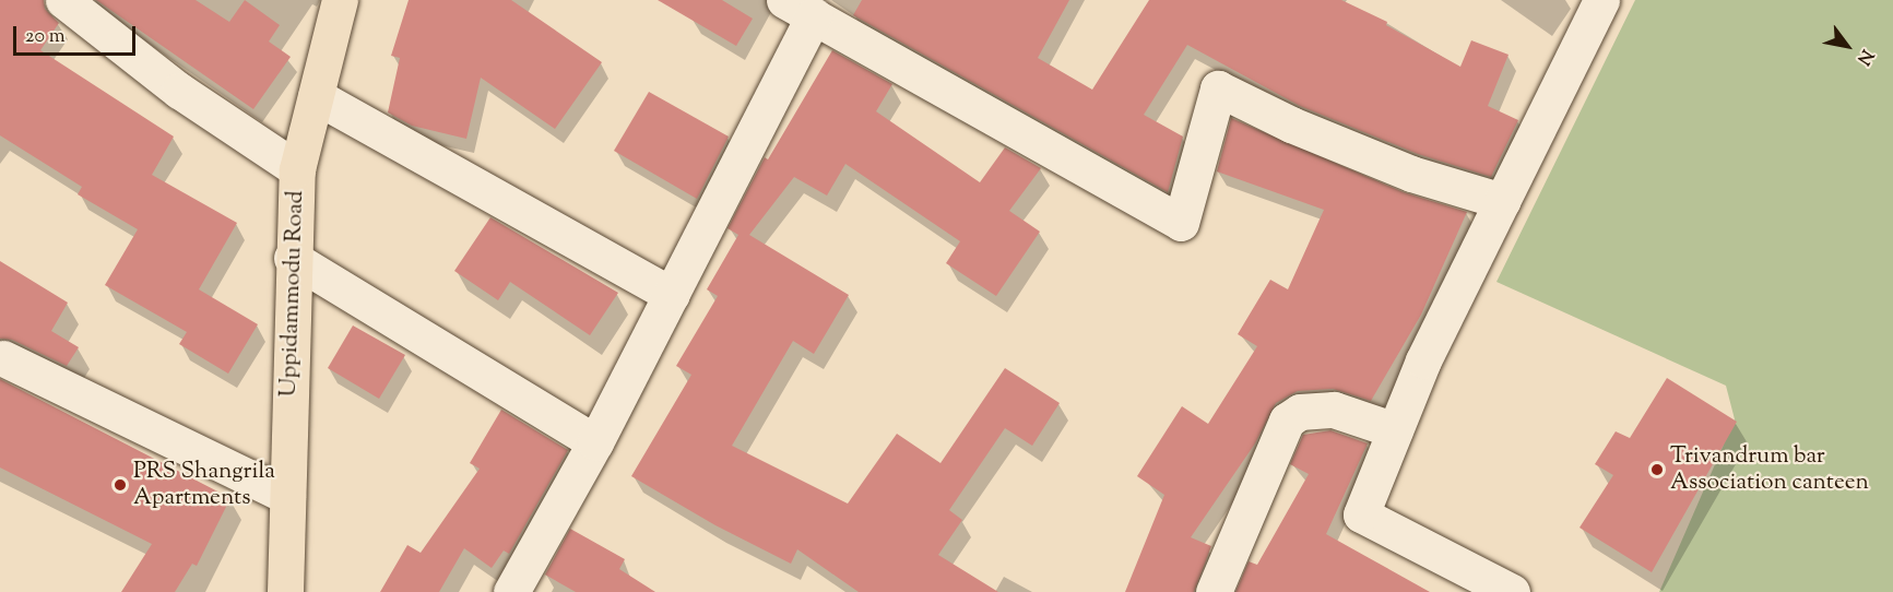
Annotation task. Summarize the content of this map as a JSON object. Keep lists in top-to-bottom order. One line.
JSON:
{"streets":{"main road":["Uppidammodu Road"]},"places":["Trivandrum bar Association canteen","PRS Shangrila Apartments"],"scale_bar":"20 m","north":"bottom right"}
